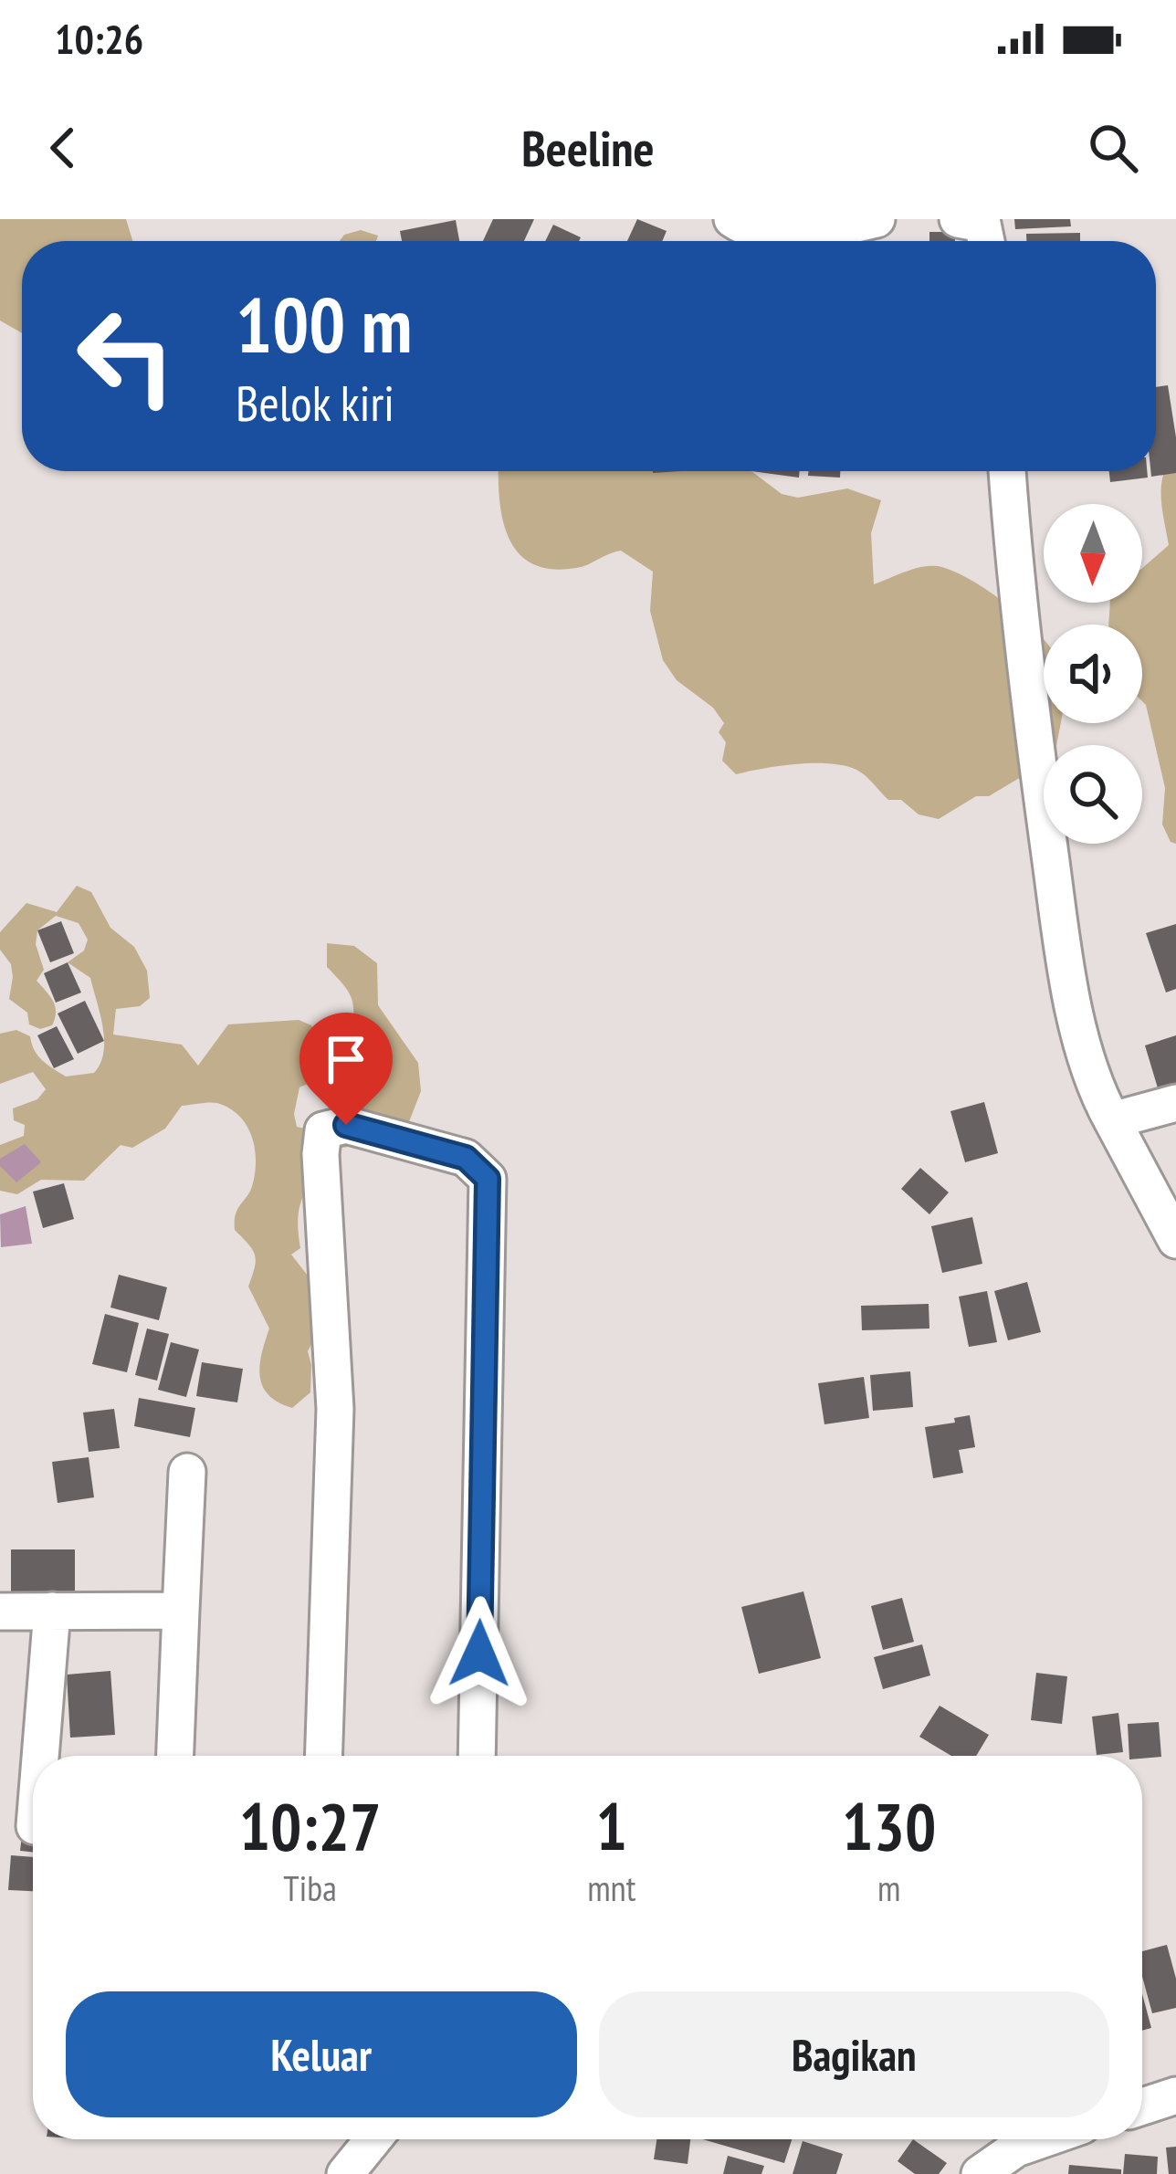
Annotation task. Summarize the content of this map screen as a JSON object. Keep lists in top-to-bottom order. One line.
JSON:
{"north":"bottom","page":{"status":"10:26","header":"Beeline","turn":["100 m","Belok kiri"],"eta":["10:27","Tiba","1","mnt","130","m"],"buttons":["Keluar","Bagikan"]}}
